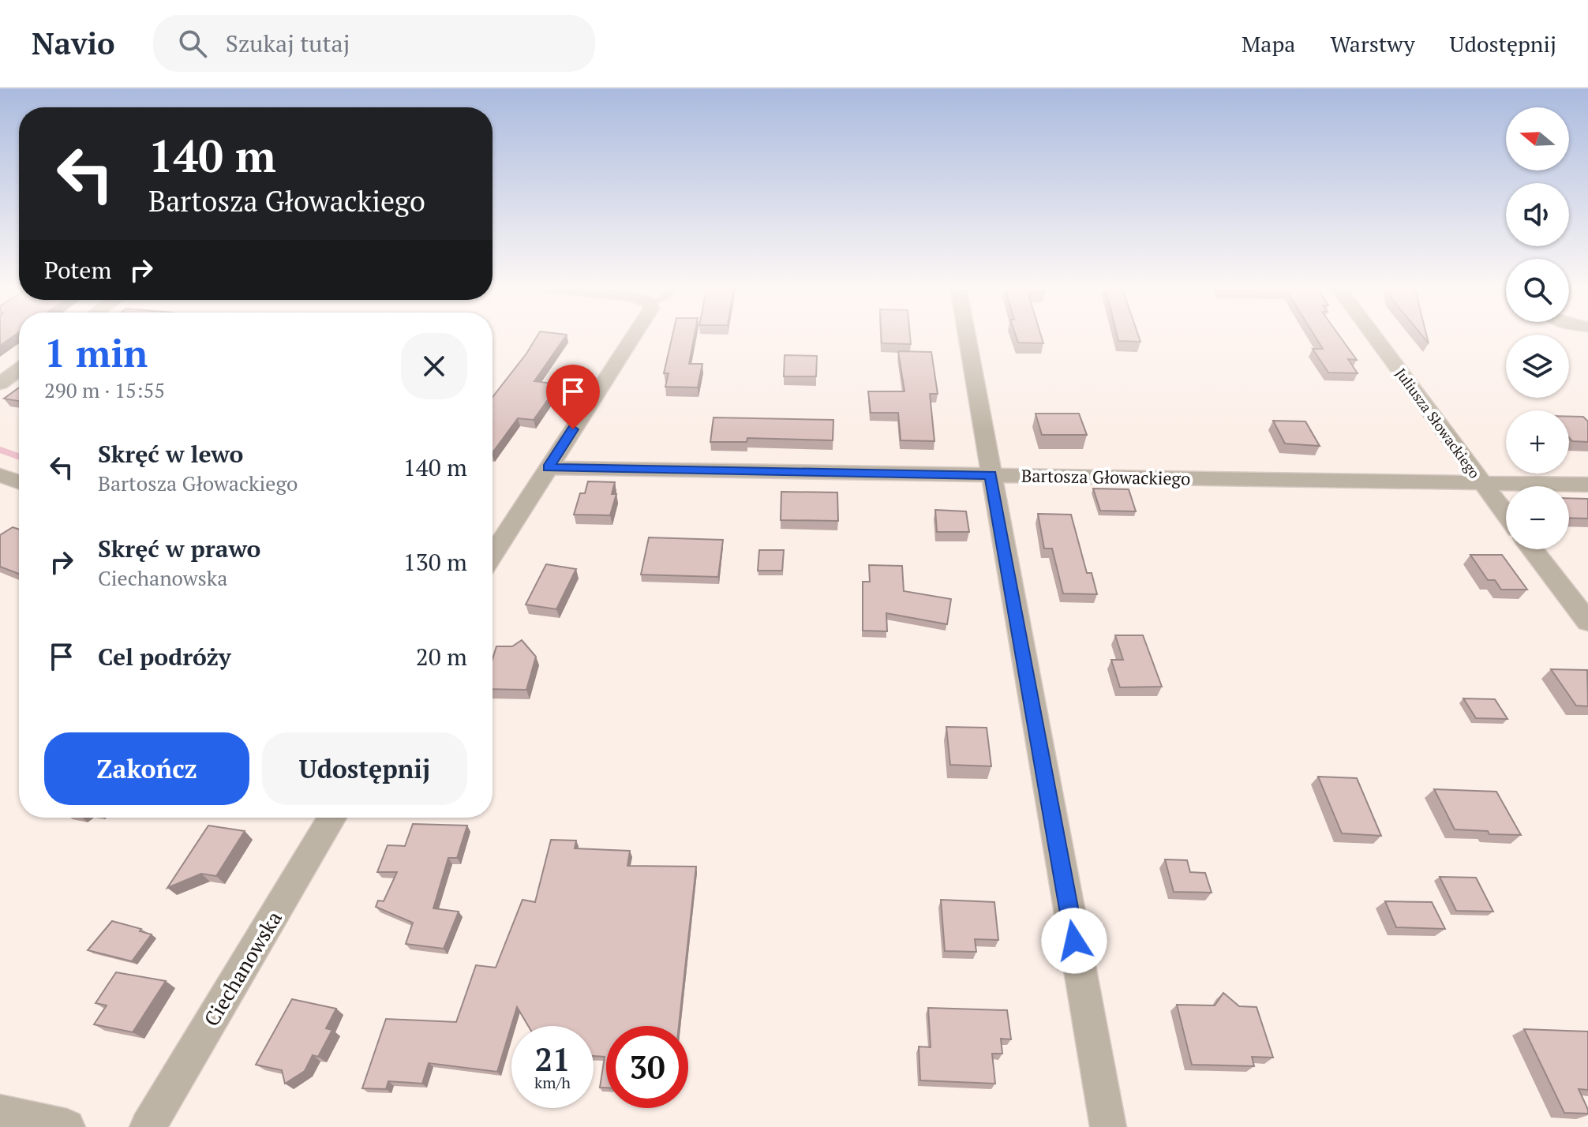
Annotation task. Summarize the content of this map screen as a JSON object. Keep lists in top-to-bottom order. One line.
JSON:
{"streets":{"street":["Juliusza Słowackiego","Bartosza Głowackiego","Ciechanowska"]},"crossings":[["Juliusza Słowackiego","Bartosza Głowackiego"]],"north":"left","page":{"header":"Navio","search":"Szukaj tutaj","nav":["Mapa","Warstwy","Udostępnij"],"map_buttons":["+","−"],"turn":["140 m","Bartosza Głowackiego"],"then":"Potem","heading":["1 min","290 m · 15:55"],"list":[{"name":"Skręć w lewo","note":"Bartosza Głowackiego","value":"140 m"},{"name":"Skręć w prawo","note":"Ciechanowska","value":"130 m"},{"name":"Cel podróży","value":"20 m"}],"buttons":["Zakończ","Udostępnij"],"speed":"21 km/h","limit":"30"}}
